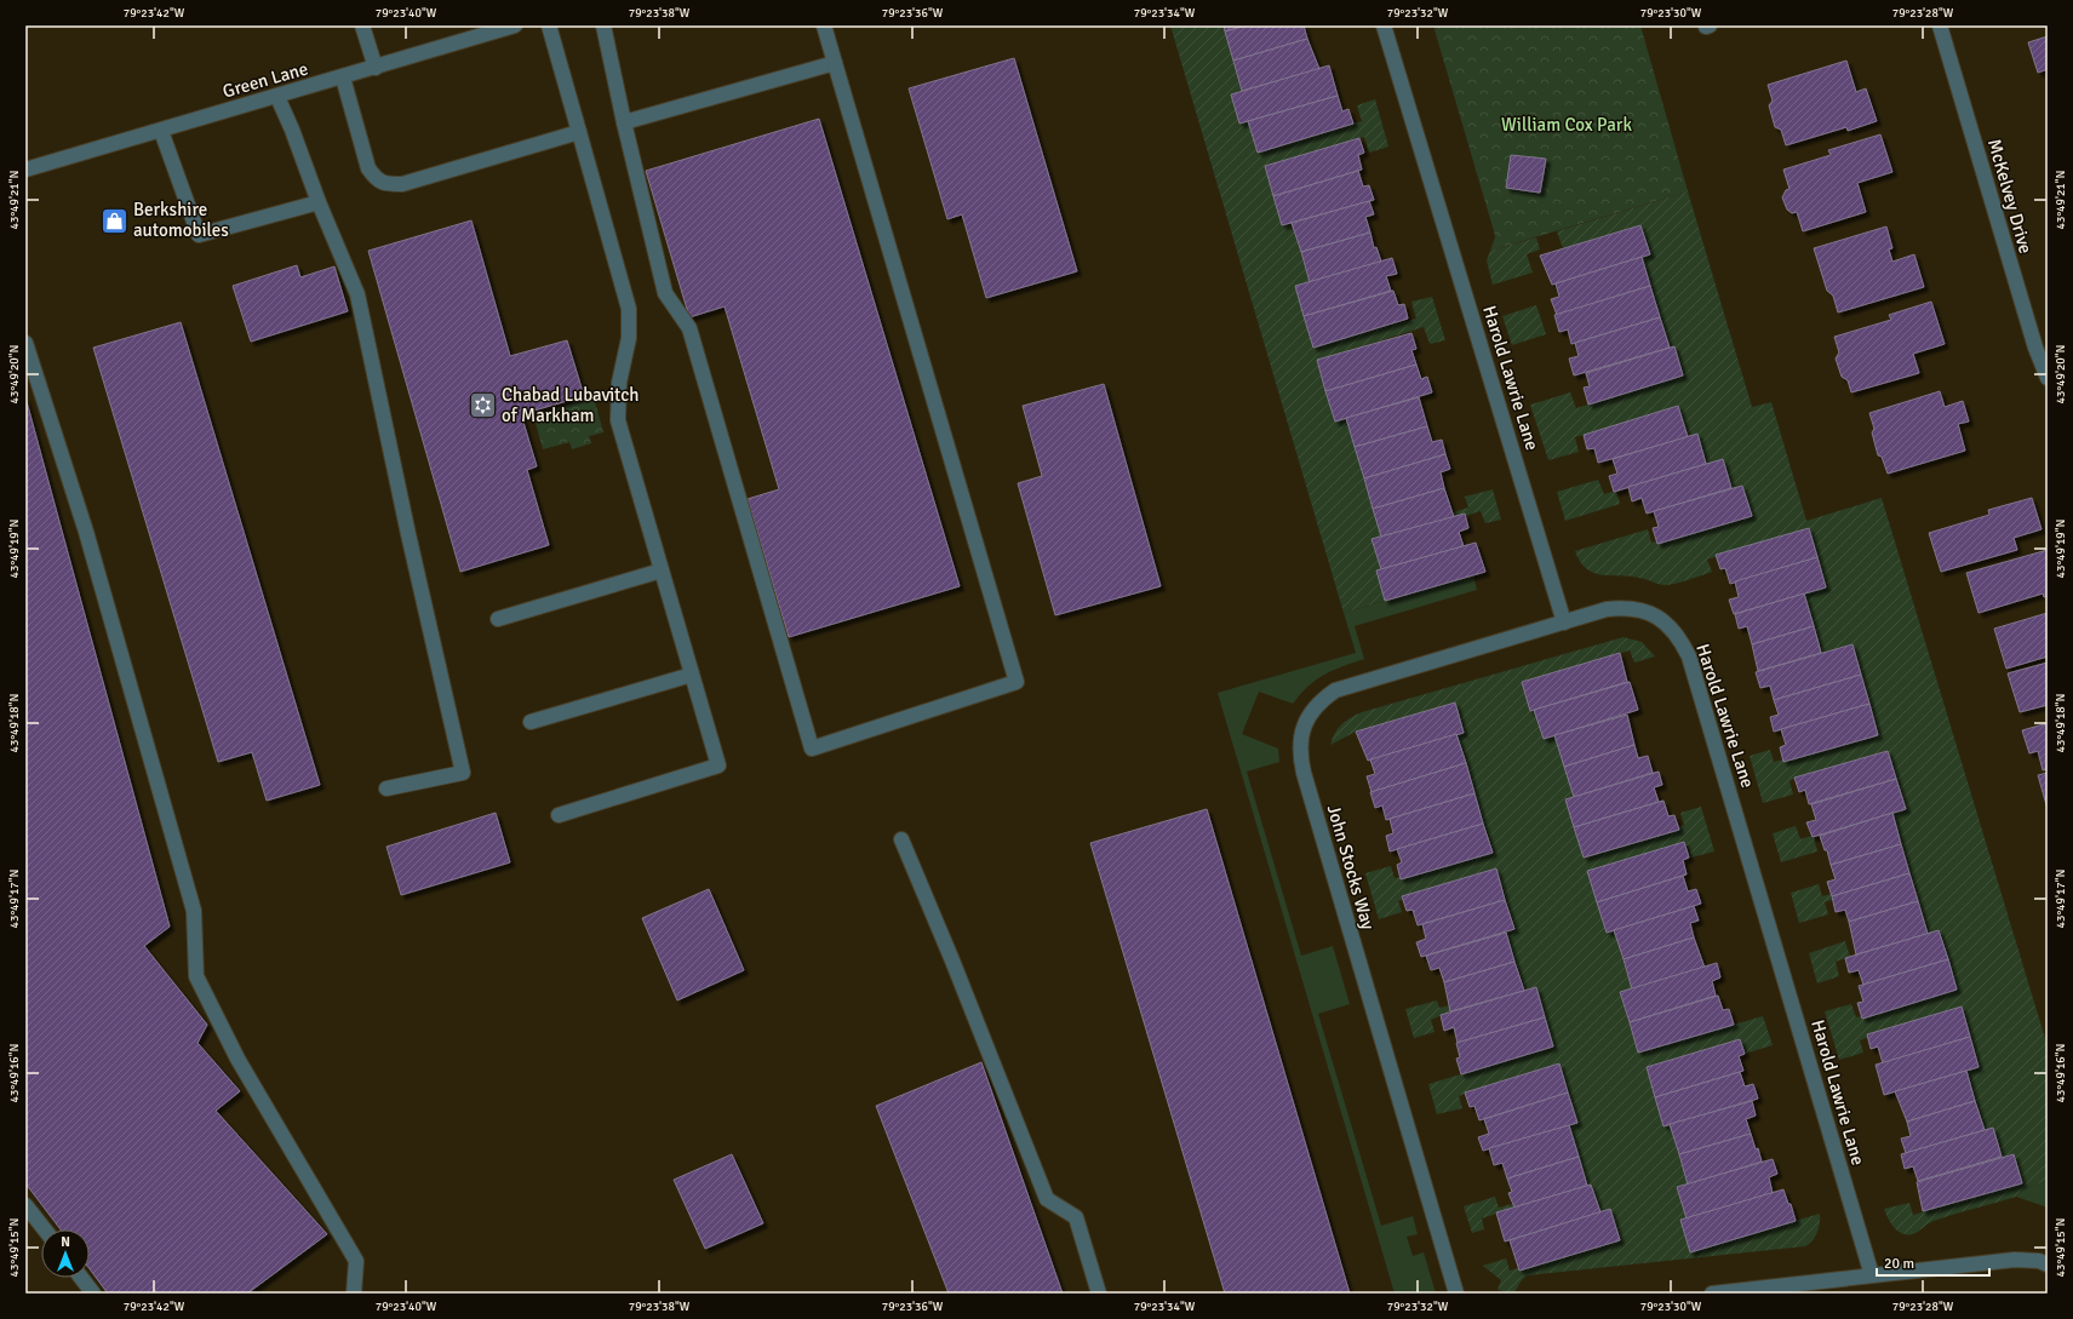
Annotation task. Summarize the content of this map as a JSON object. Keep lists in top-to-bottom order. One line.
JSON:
{"streets":{"street":["Green Lane","McKelvey Drive","Harold Lawrie Lane","John Stocks Way"]},"crossings":[["Harold Lawrie Lane","John Stocks Way"]],"parks":["William Cox Park"],"places":{"shop":["Berkshire automobiles"],"synagogue":["Chabad Lubavitch of Markham"]},"scale_bar":"20 m","north":"top","coordinates":["79°23'42\"W","79°23'40\"W","79°23'38\"W","79°23'36\"W","79°23'34\"W","79°23'32\"W","79°23'30\"W","79°23'28\"W","43°49'21\"N","43°49'20\"N","43°49'19\"N","43°49'18\"N","43°49'17\"N","43°49'16\"N","43°49'15\"N"]}
